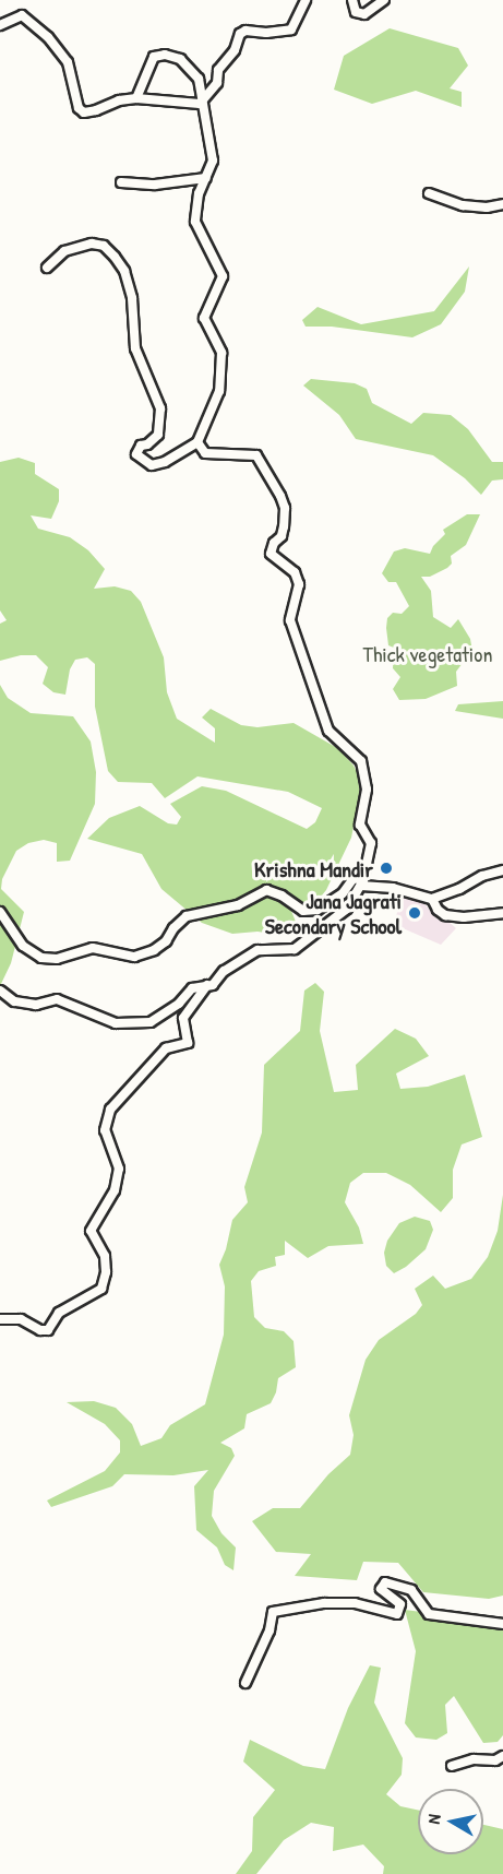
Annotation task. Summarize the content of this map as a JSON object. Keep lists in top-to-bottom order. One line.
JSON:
{"parks":["Thick vegetation"],"places":["Krishna Mandir","Jana Jagrati Secondary School"],"north":"left"}
